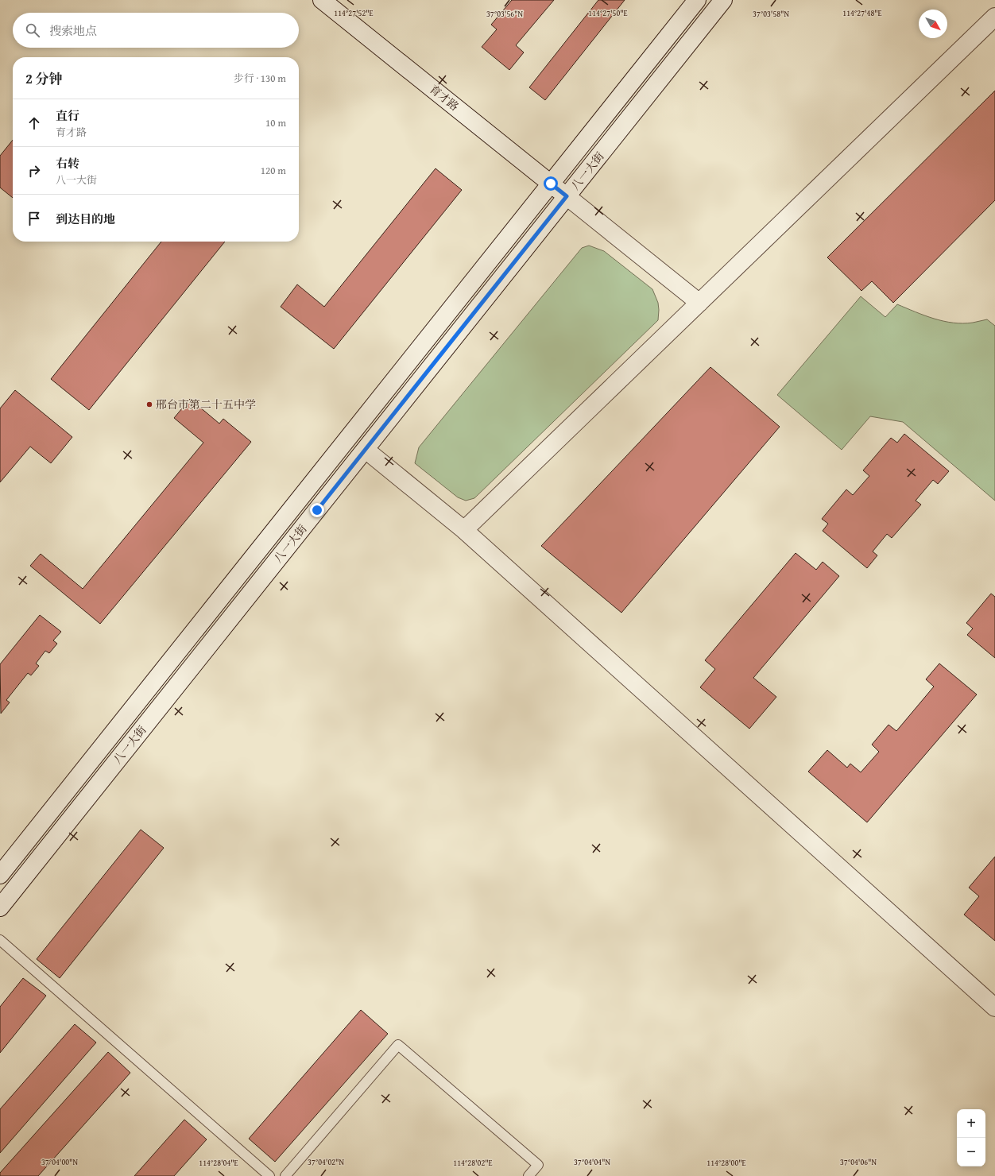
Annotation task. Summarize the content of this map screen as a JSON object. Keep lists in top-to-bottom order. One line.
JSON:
{"streets":{"street":["育才路","八一大街"]},"crossings":[["育才路","八一大街"]],"places":["邢台市第二十五中学"],"north":"bottom right","page":{"search":"搜索地点","heading":["2 分钟","步行 · 130 m"],"list":[["直行","育才路","10 m"],["右转","八一大街","120 m"],"到达目的地"],"map_buttons":["+","−"]},"coordinates":["114°27'52\"E","114°27'50\"E","114°27'48\"E","37°03'56\"N","37°03'58\"N","37°04'00\"N","37°04'02\"N","37°04'04\"N","37°04'06\"N","114°28'04\"E","114°28'02\"E","114°28'00\"E"]}
